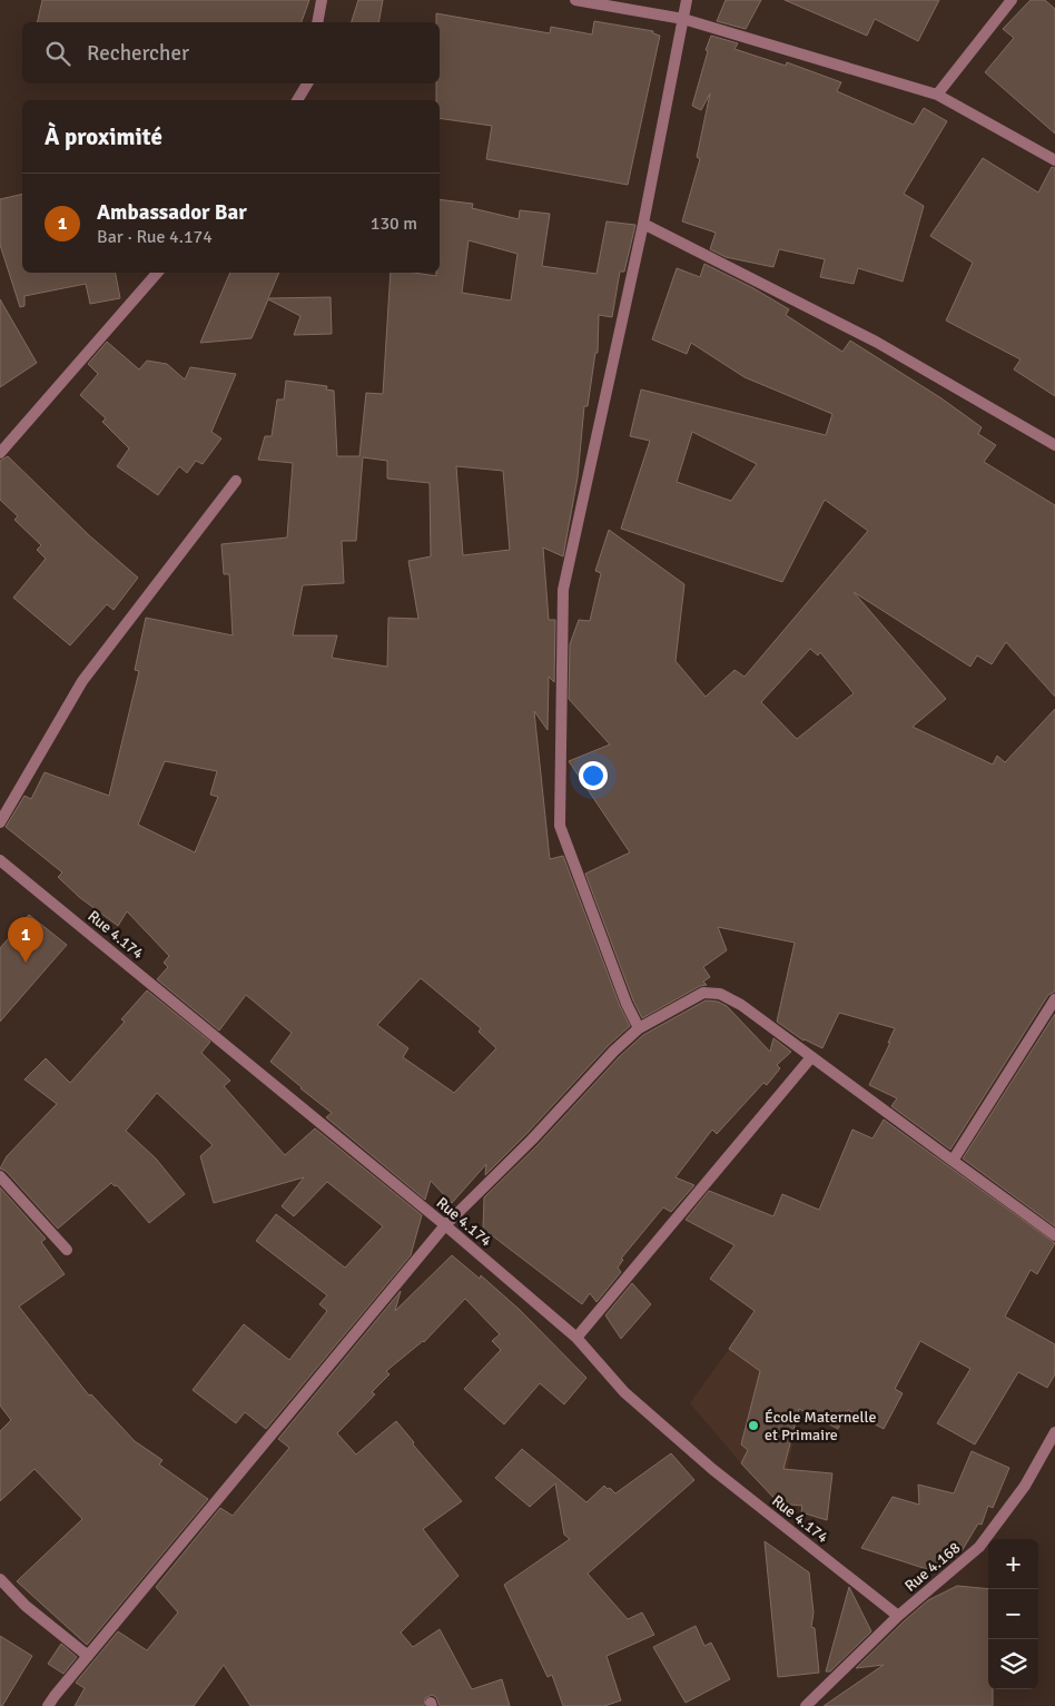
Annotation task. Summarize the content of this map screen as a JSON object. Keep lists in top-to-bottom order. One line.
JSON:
{"streets":{"street":["Rue 4.174","Rue 4.168"]},"crossings":[["Rue 4.174","Rue 4.168"]],"places":["École Maternelle et Primaire"],"page":{"search":"Rechercher","heading":"À proximité","list":[{"mark":"1","name":"Ambassador Bar","note":"Bar · Rue 4.174","value":"130 m"}],"pins":"1","map_buttons":["+","−"]}}
